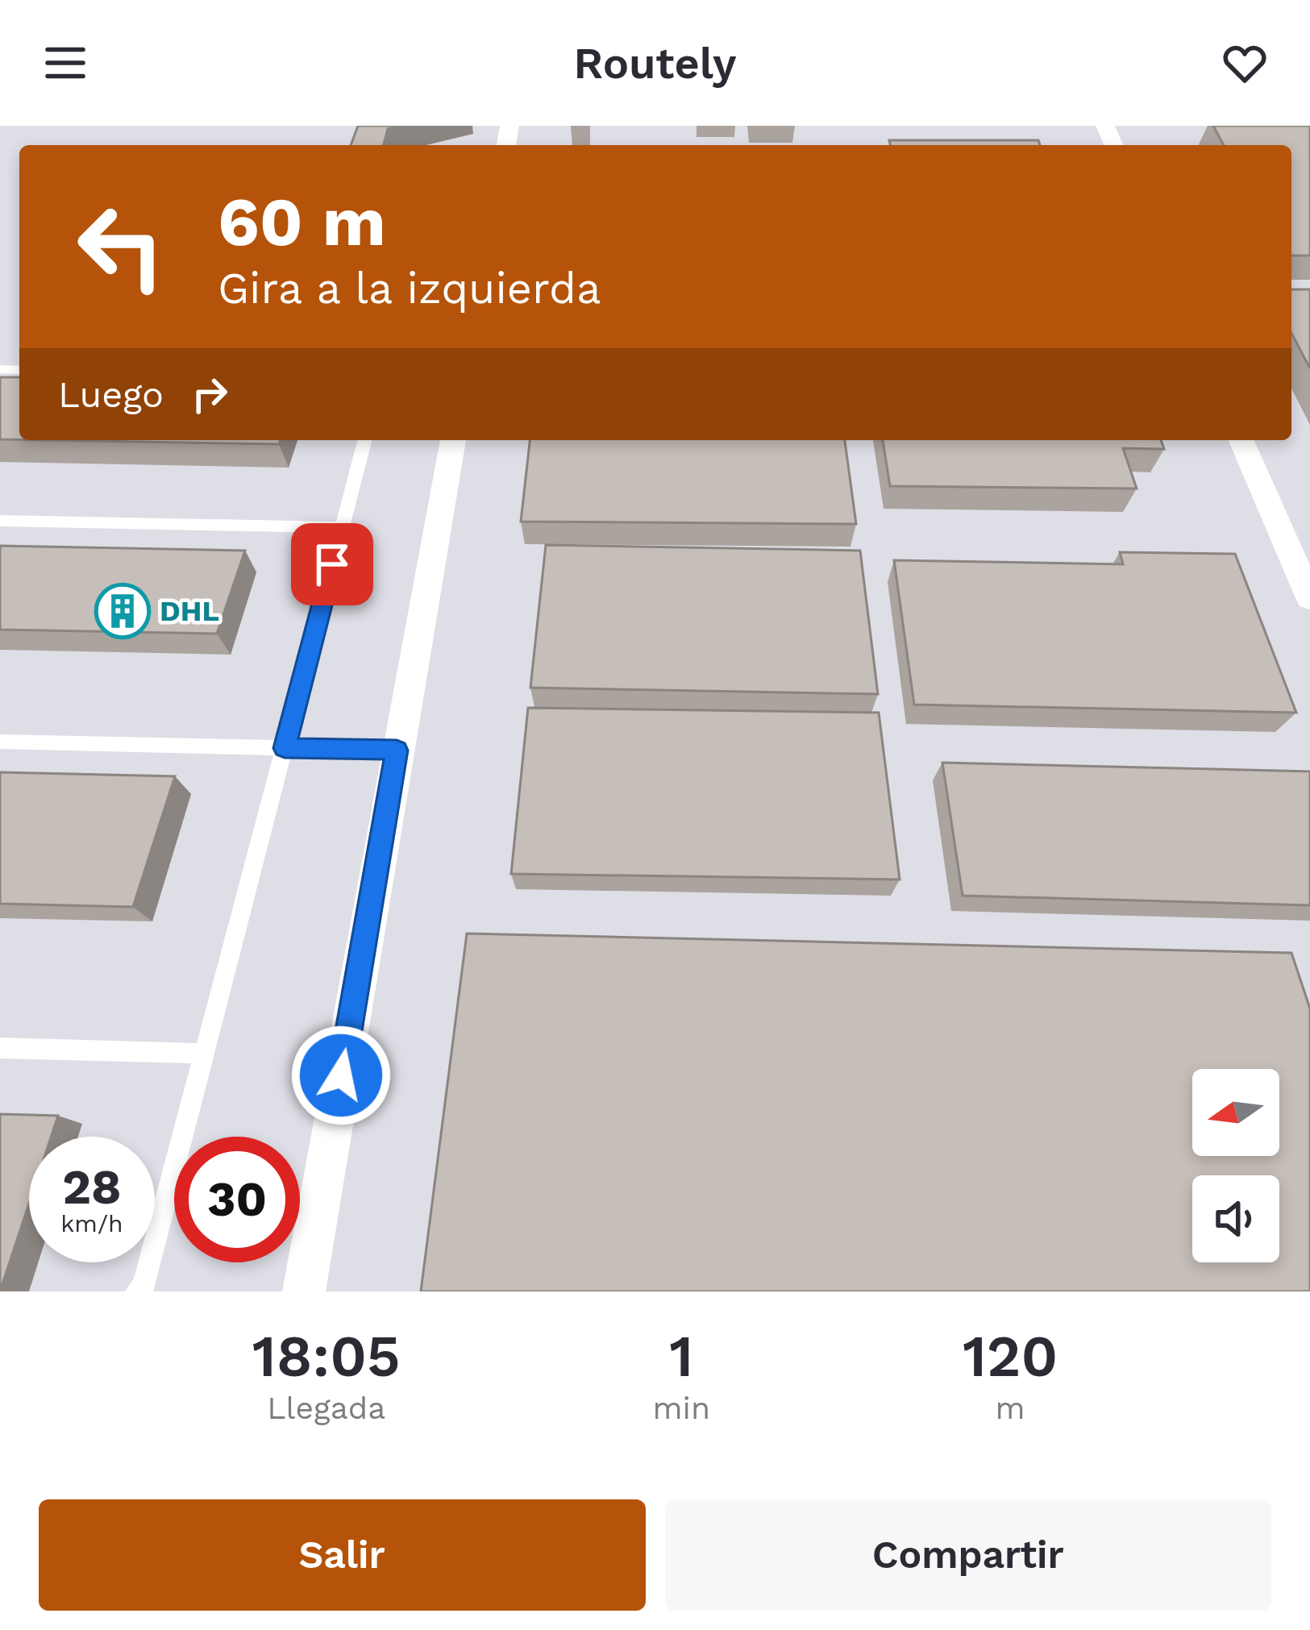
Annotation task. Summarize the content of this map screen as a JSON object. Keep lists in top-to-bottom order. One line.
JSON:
{"places":{"building":["DHL"]},"north":"left","page":{"header":"Routely","turn":["60 m","Gira a la izquierda"],"then":"Luego","speed":"28 km/h","limit":"30","eta":["18:05","Llegada","1","min","120","m"],"buttons":["Salir","Compartir"]}}
